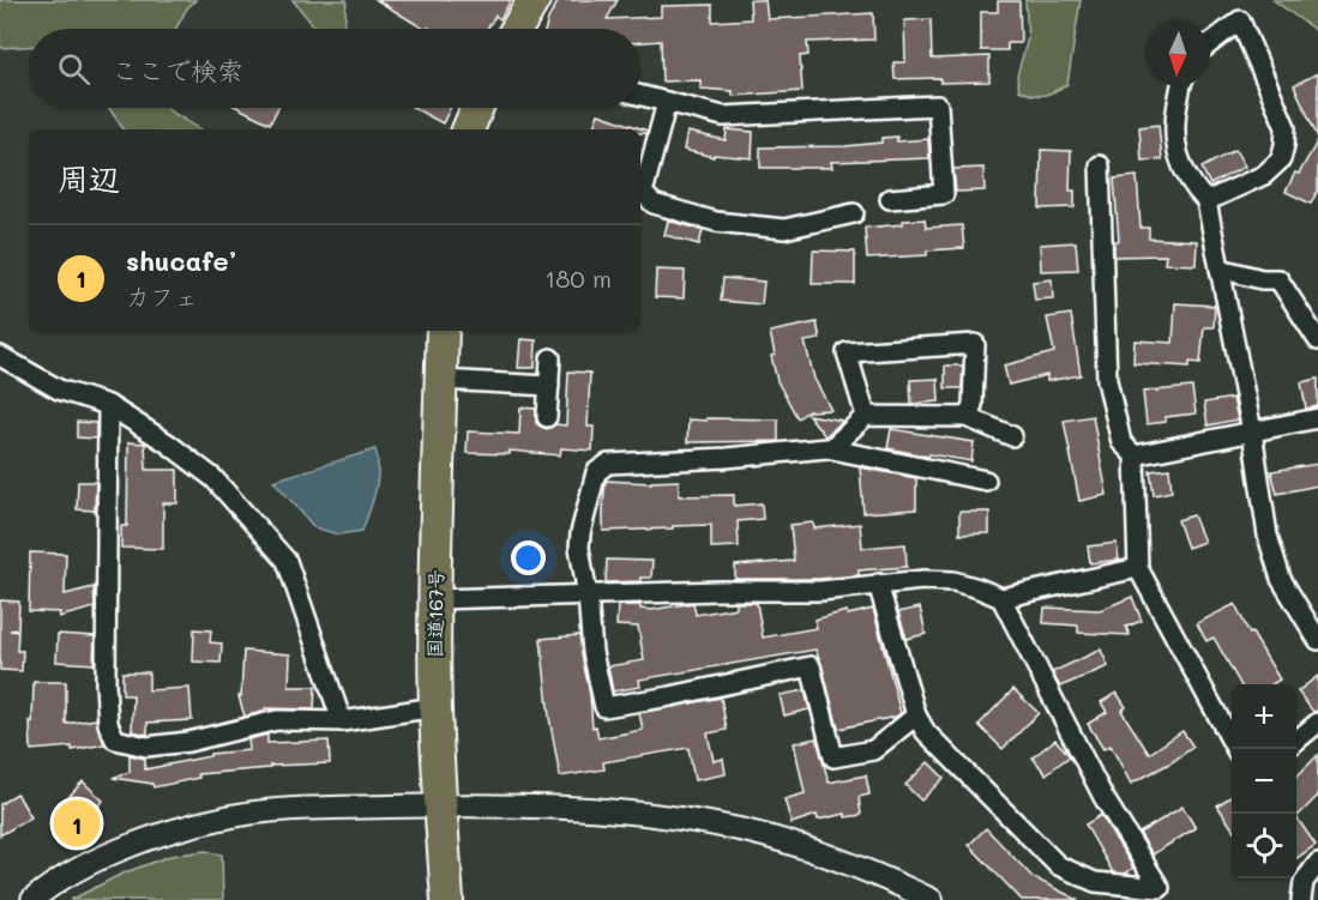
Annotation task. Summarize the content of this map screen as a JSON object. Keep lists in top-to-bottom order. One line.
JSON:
{"streets":{"highway":["国道167号"]},"north":"bottom","page":{"search":"ここで検索","heading":"周辺","list":[{"mark":"1","name":"shucafe’","note":"カフェ","value":"180 m"}],"map_buttons":["+","−"],"pins":"1"}}
